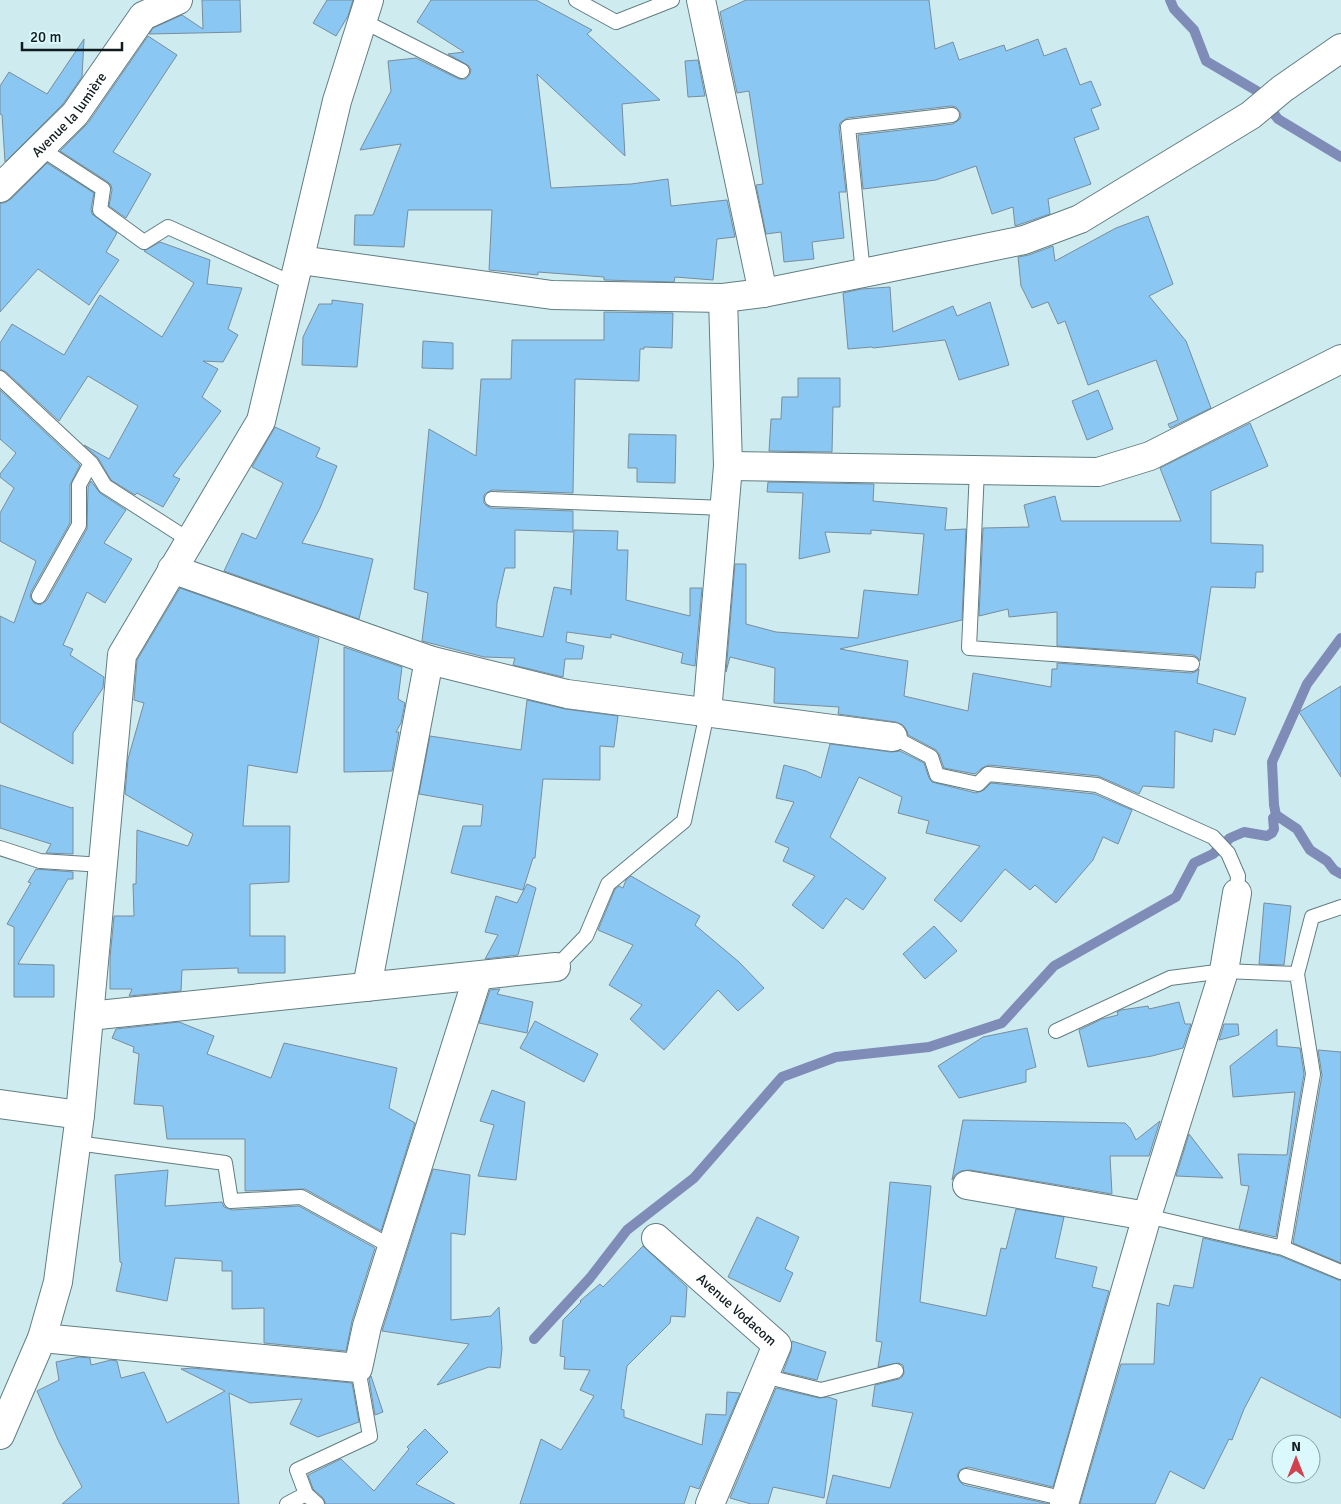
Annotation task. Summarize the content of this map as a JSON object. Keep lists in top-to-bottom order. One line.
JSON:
{"streets":{"street":["Avenue la lumière","Avenue Vodacom"]},"scale_bar":"20 m","north":"top"}
